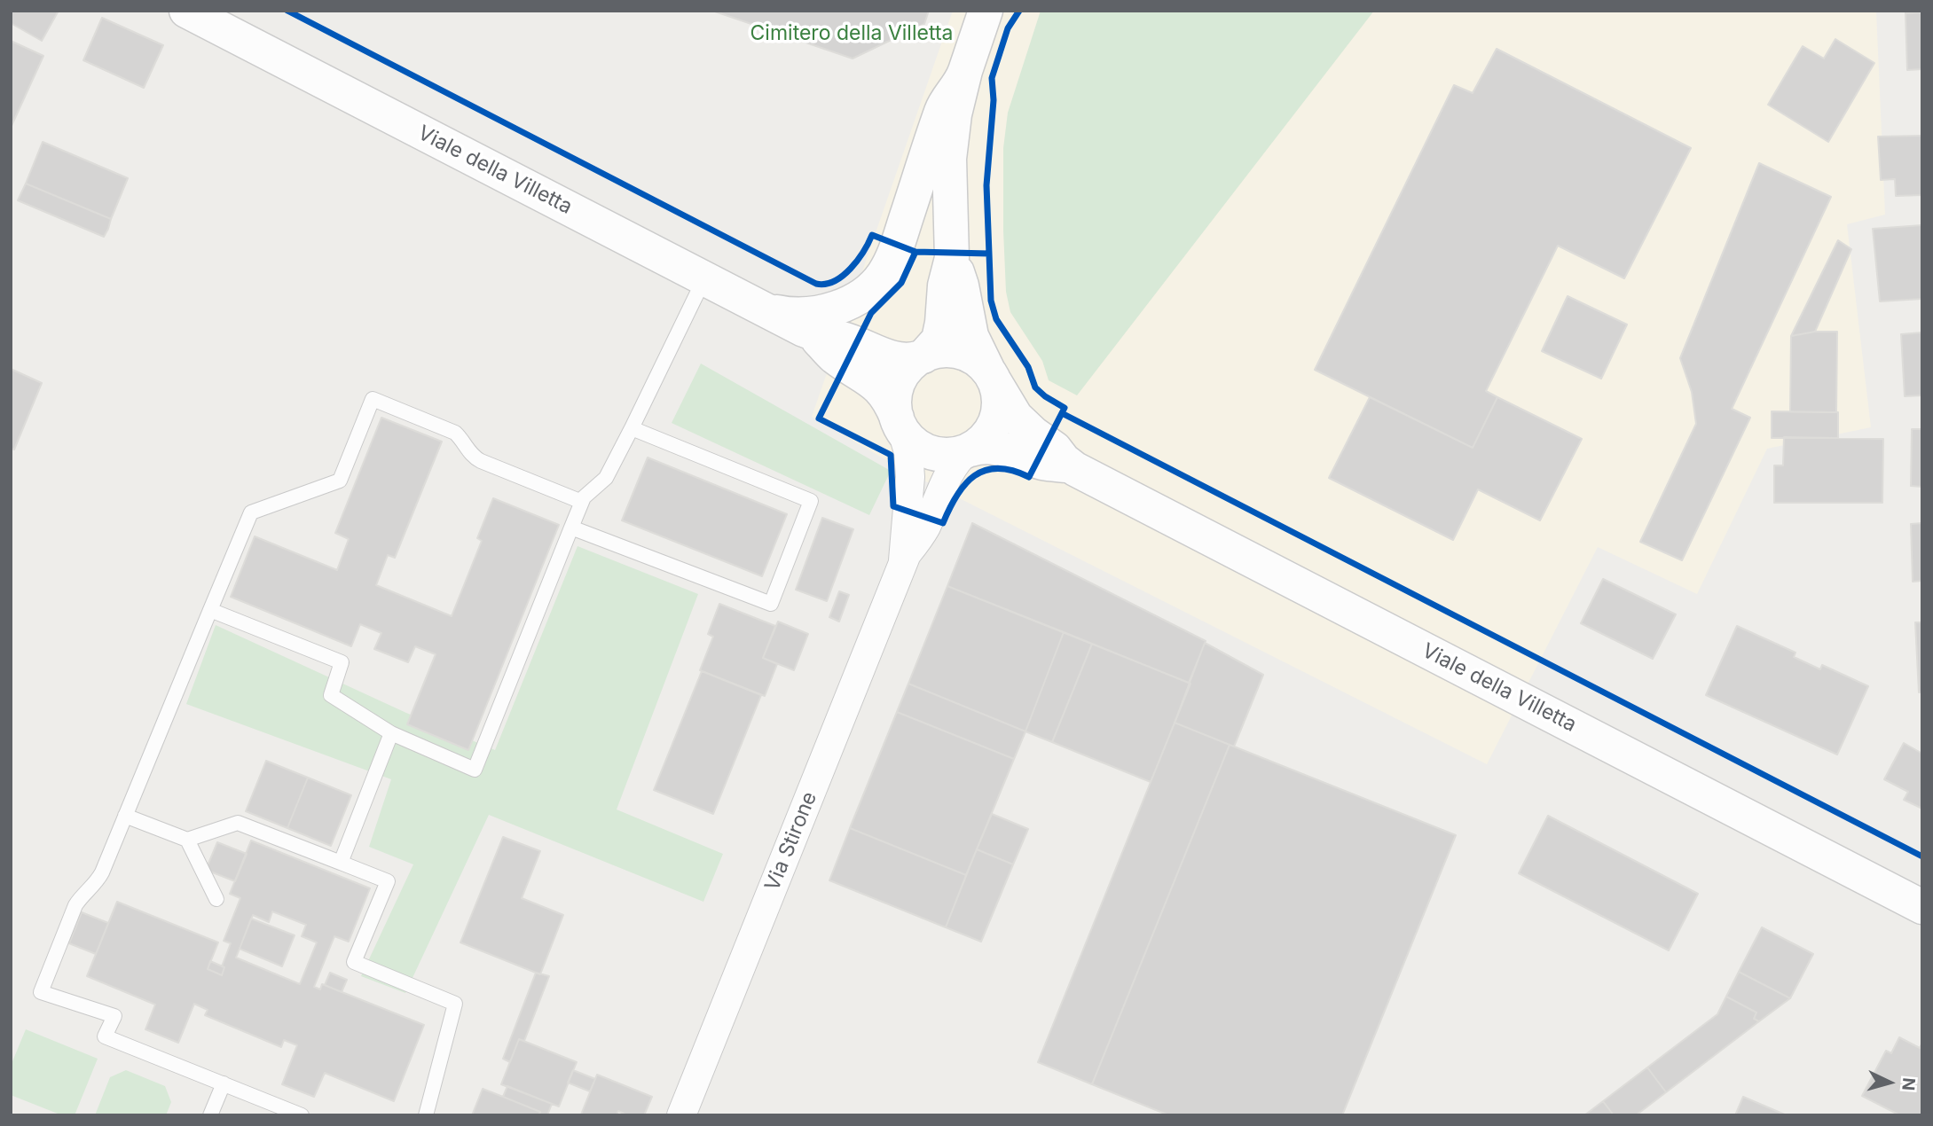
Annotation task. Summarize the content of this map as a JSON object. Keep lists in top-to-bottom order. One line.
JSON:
{"streets":{"street":["Viale della Villetta","Via Stirone"]},"crossings":[["Viale della Villetta","Via Stirone"]],"parks":["Cimitero della Villetta"],"north":"right"}
